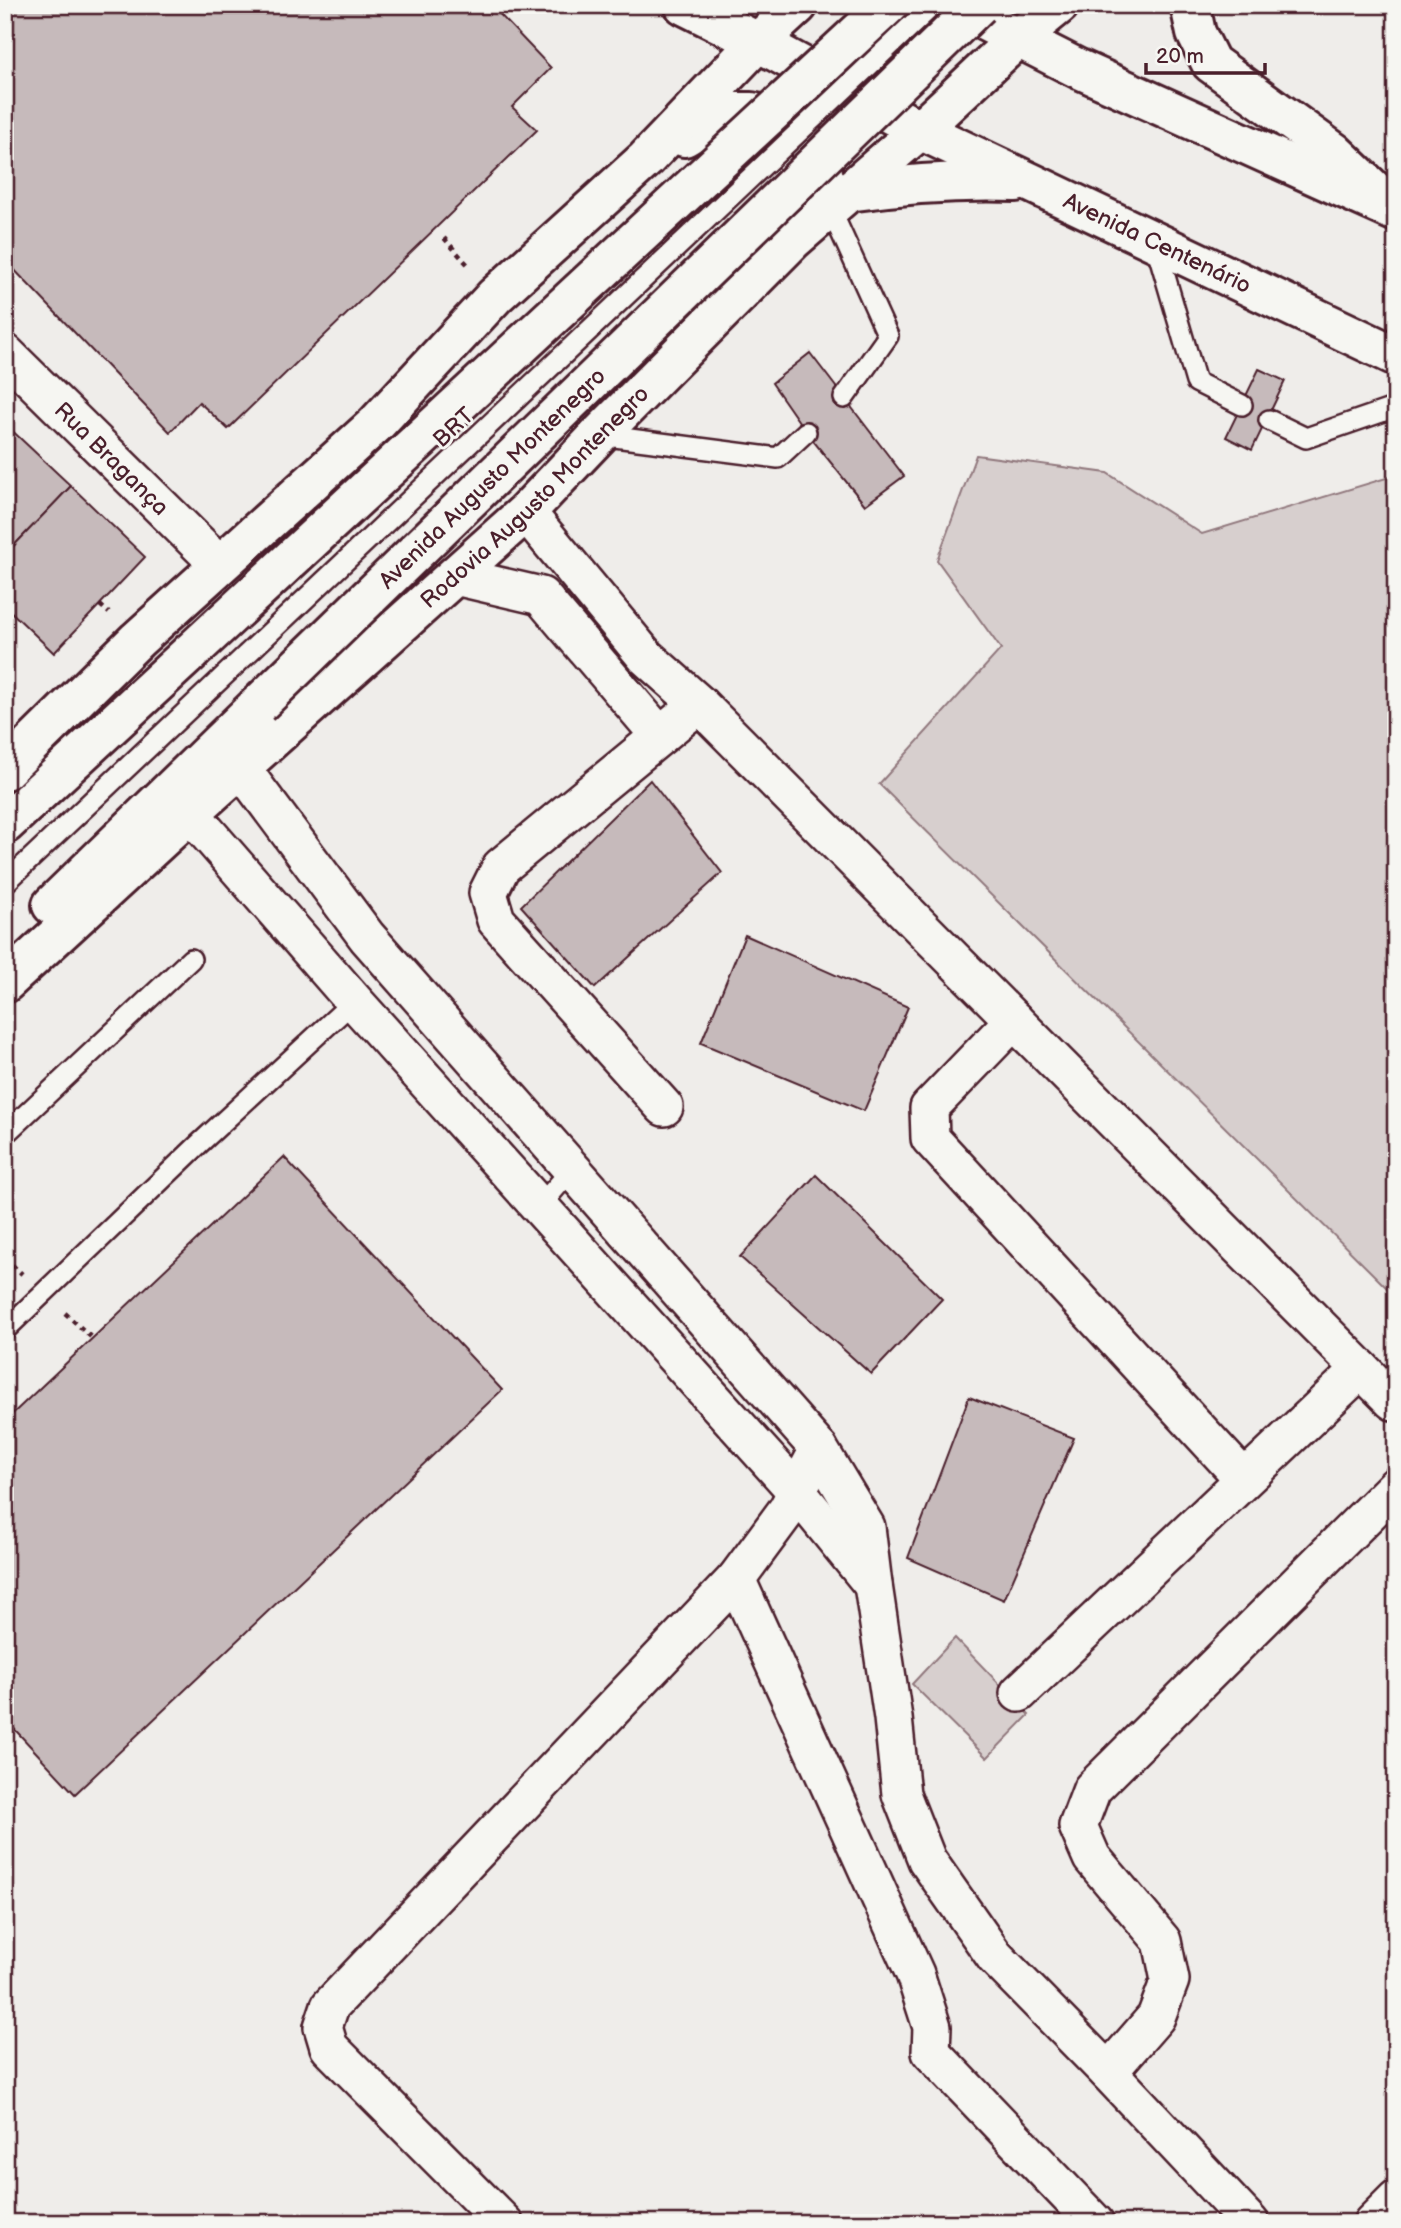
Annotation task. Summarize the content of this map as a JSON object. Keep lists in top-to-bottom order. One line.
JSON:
{"streets":{"main road":["Avenida Centenário","Avenida Augusto Montenegro","Rodovia Augusto Montenegro"],"street":["Rua Bragança"],"lane":["BRT"]},"crossings":[["Avenida Centenário","Rodovia Augusto Montenegro"]],"scale_bar":"20 m"}
